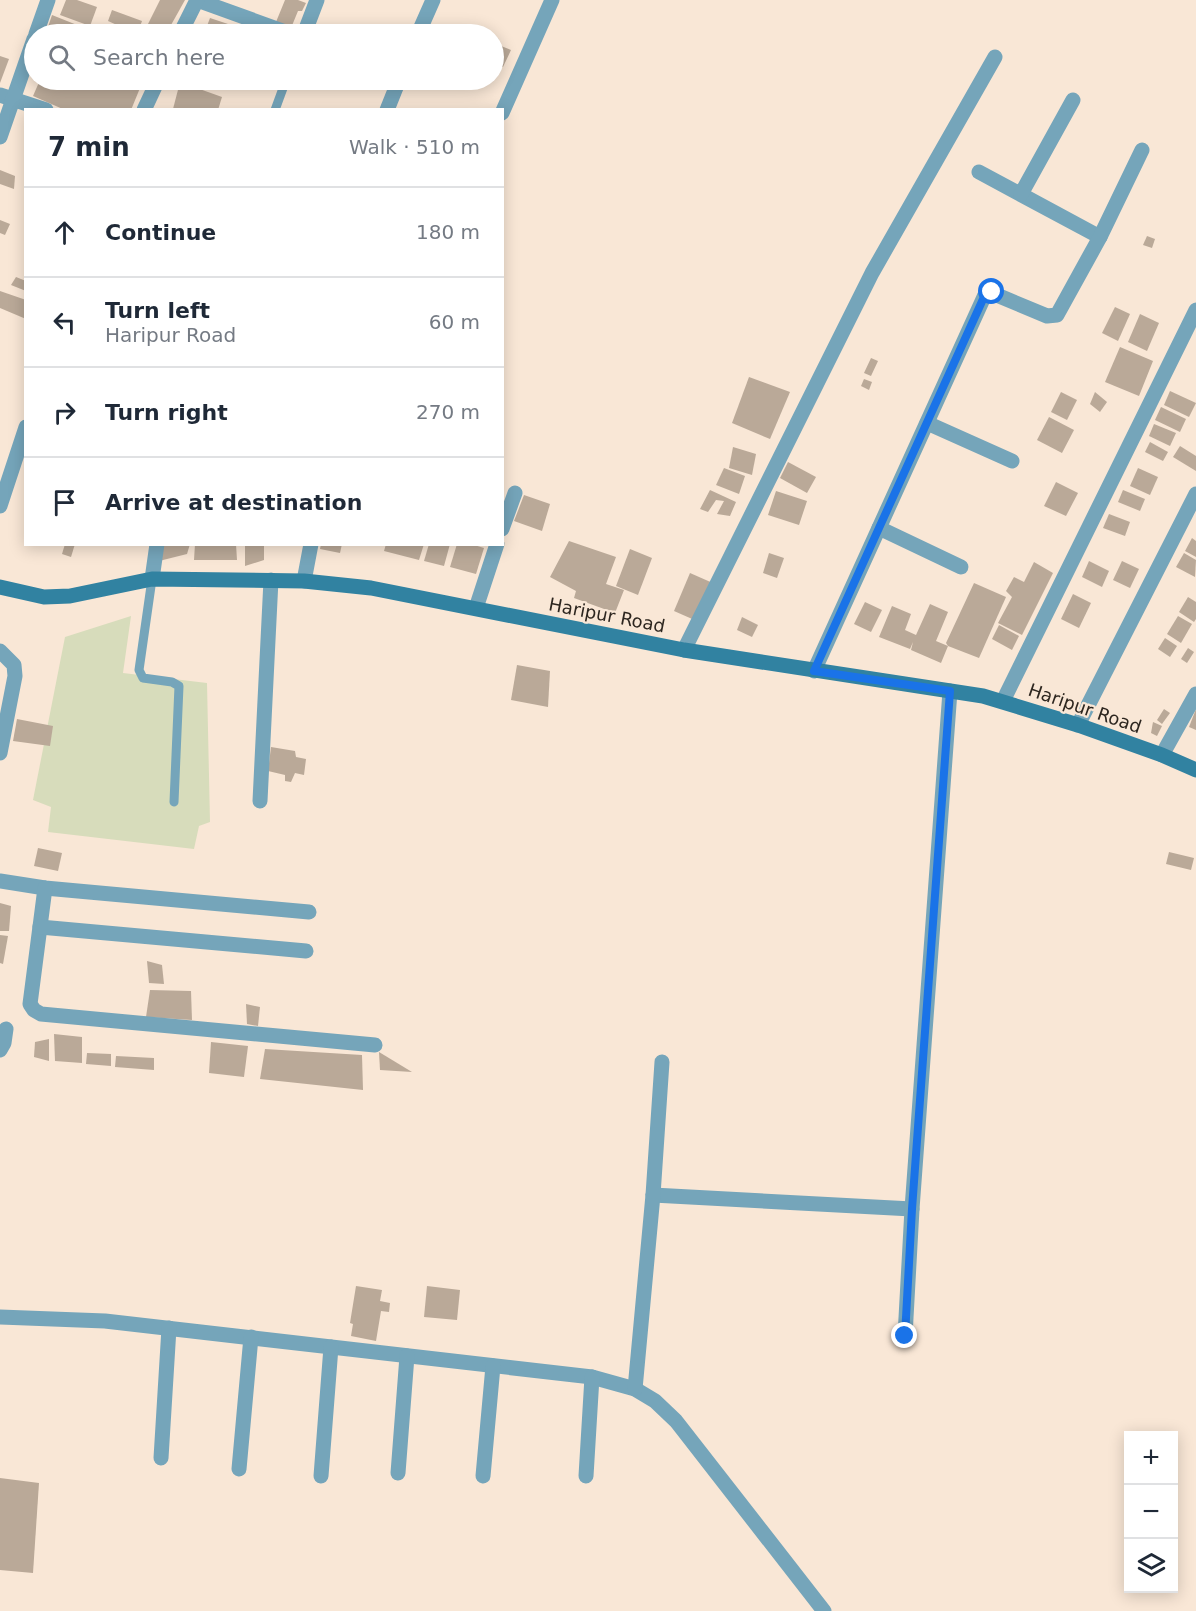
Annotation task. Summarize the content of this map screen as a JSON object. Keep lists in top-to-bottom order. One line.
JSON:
{"streets":{"street":["Haripur Road"]},"page":{"search":"Search here","heading":["7 min","Walk · 510 m"],"list":[["Continue","180 m"],["Turn left","Haripur Road","60 m"],["Turn right","270 m"],"Arrive at destination"],"map_buttons":["+","−"]}}
